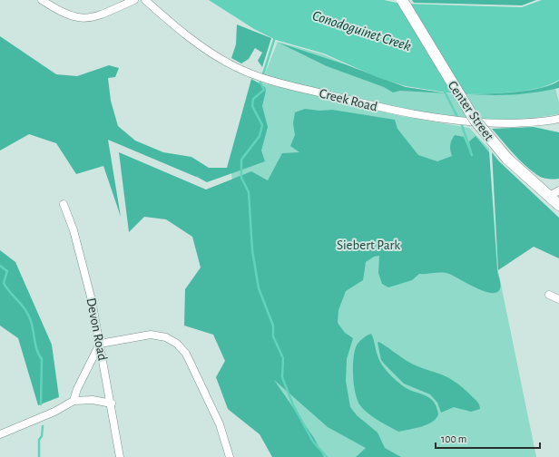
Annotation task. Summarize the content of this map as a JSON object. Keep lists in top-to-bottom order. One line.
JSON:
{"streets":{"main road":["Center Street"],"street":["Creek Road","Devon Road"]},"water":["Conodoguinet Creek"],"parks":["Siebert Park"],"scale_bar":"100 m"}
